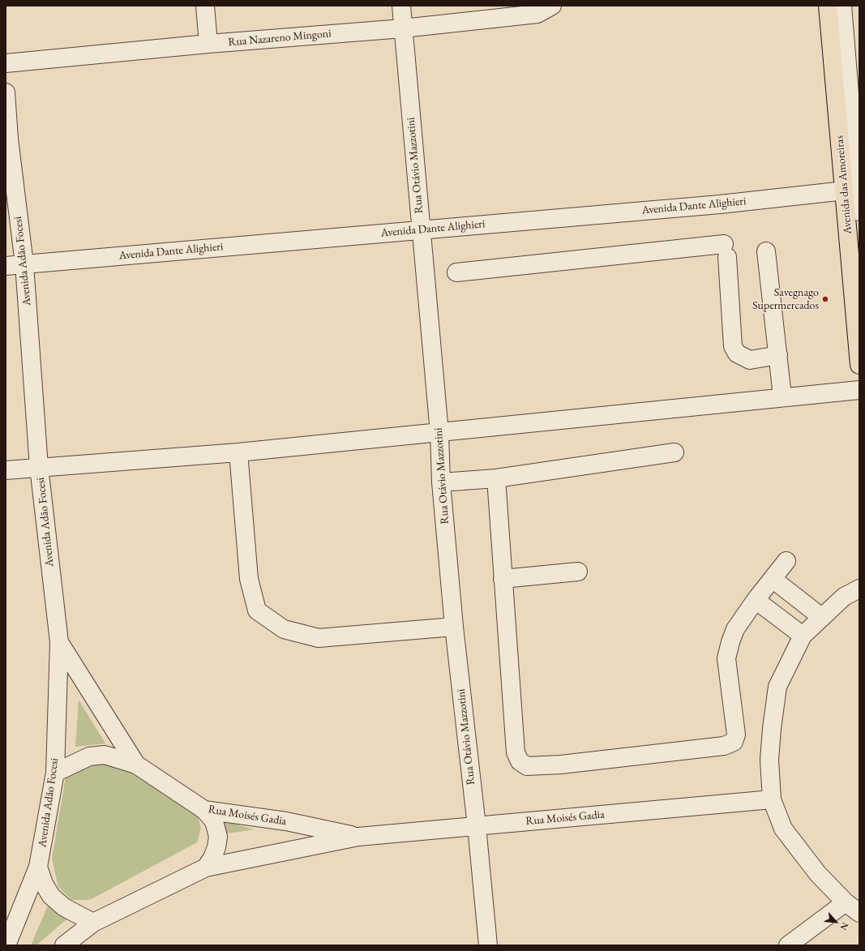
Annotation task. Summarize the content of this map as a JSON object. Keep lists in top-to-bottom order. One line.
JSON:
{"streets":{"main road":["Avenida das Amoreiras"],"street":["Rua Nazareno Mingoni","Rua Otávio Mazzotini","Avenida Dante Alighieri","Avenida Adão Focesi","Rua Moisés Gadia"]},"crossings":[["Rua Nazareno Mingoni","Rua Otávio Mazzotini"],["Rua Otávio Mazzotini","Avenida Dante Alighieri"],["Rua Otávio Mazzotini","Rua Moisés Gadia"],["Avenida das Amoreiras","Avenida Dante Alighieri"],["Avenida Dante Alighieri","Avenida Adão Focesi"],["Avenida Adão Focesi","Rua Moisés Gadia"]],"places":["Savegnago Supermercados"],"north":"bottom right"}
